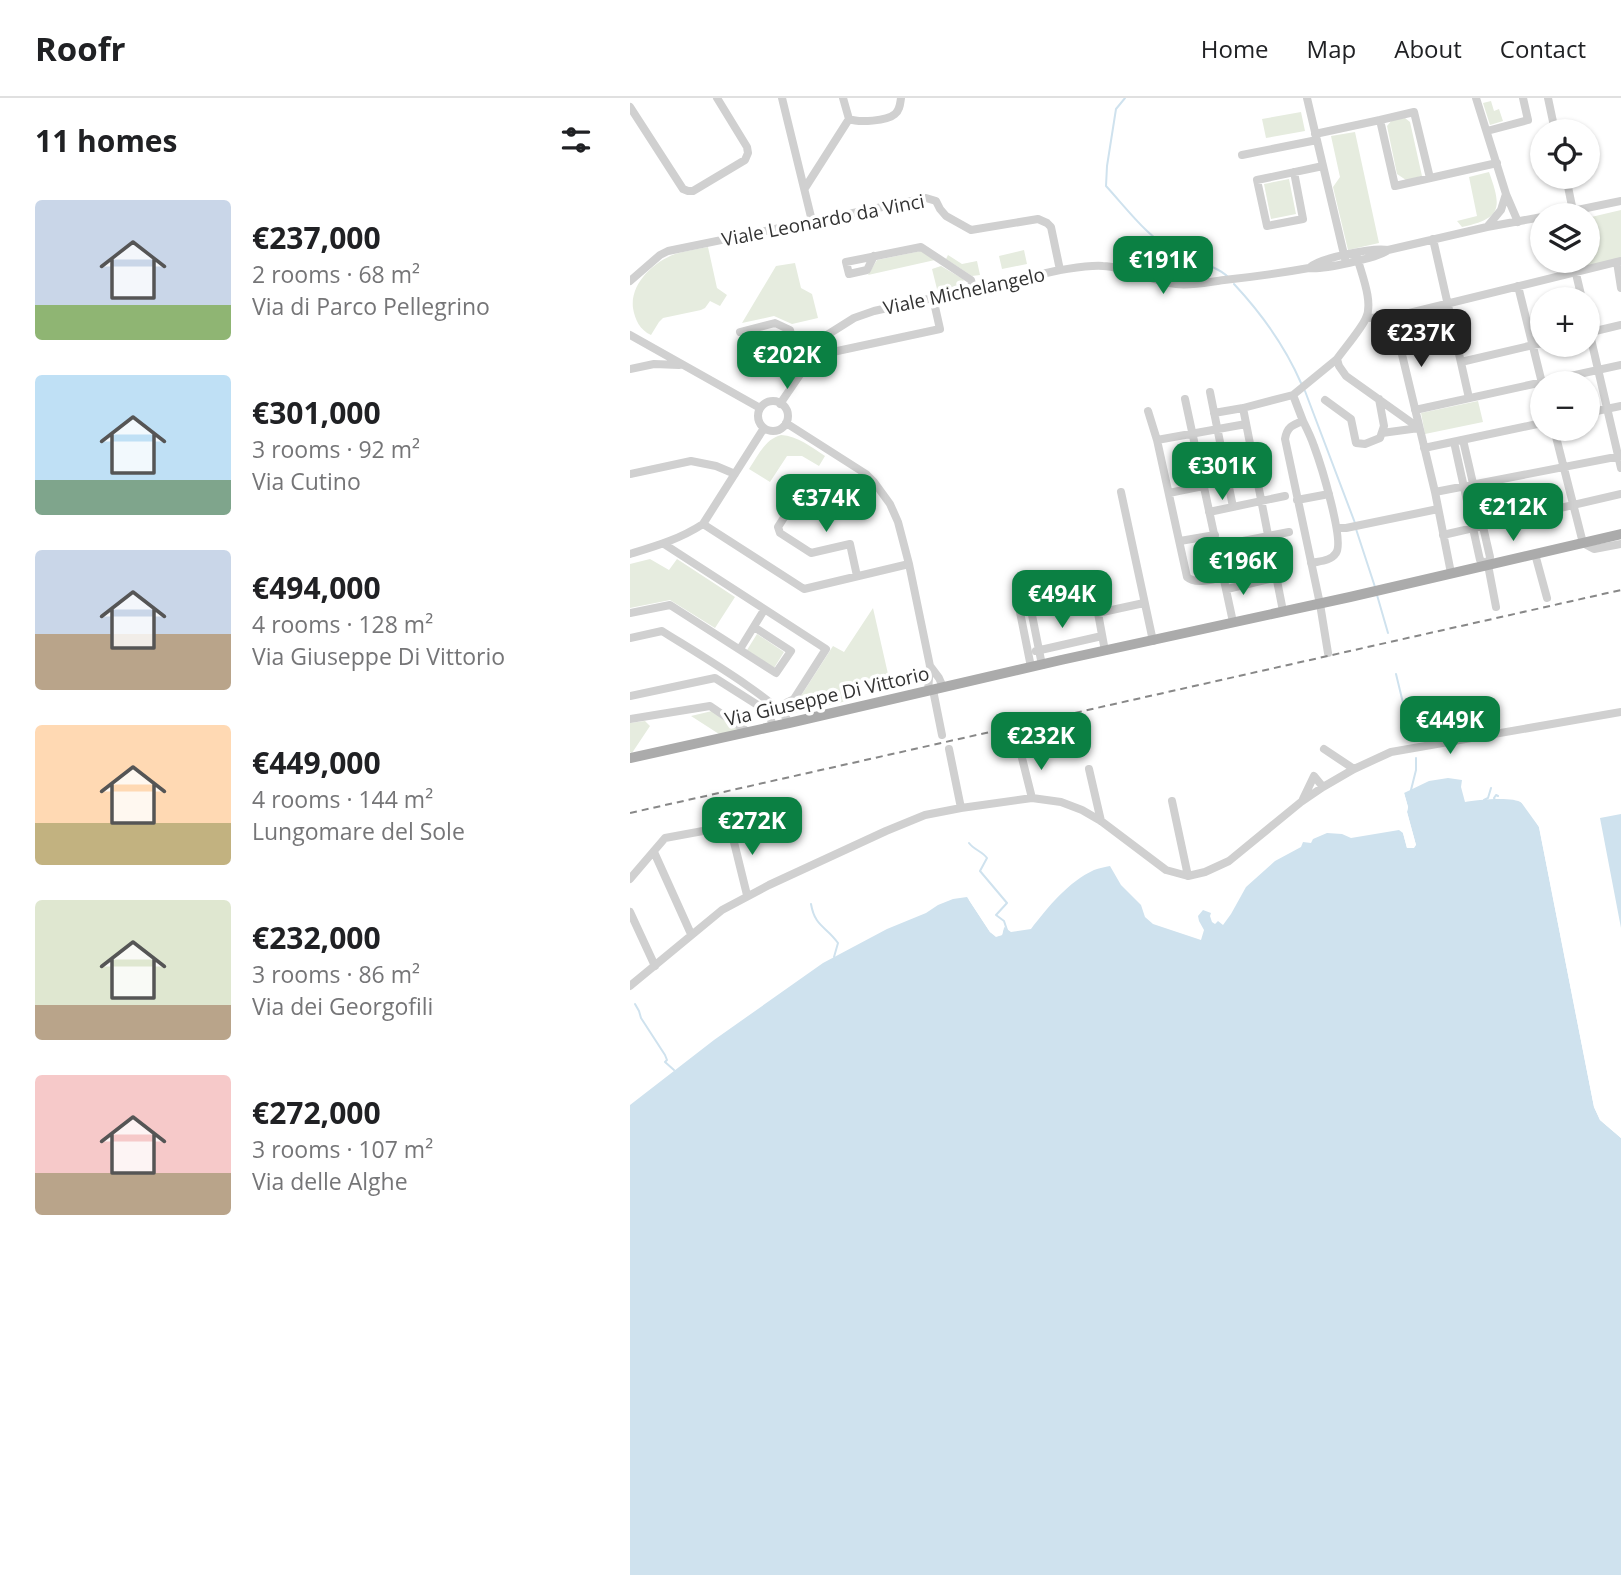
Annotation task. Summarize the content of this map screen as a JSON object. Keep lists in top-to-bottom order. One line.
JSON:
{"streets":{"main road":["Via Giuseppe Di Vittorio"],"street":["Viale Leonardo da Vinci","Viale Michelangelo"]},"crossings":[["Viale Leonardo da Vinci","Viale Michelangelo"]],"page":{"header":"Roofr","nav":["Home","Map","About","Contact"],"heading":"11 homes","map_buttons":["+","−"],"list":[{"name":"€237,000","note":"2 rooms · 68 m² · Via di Parco Pellegrino"},{"name":"€301,000","note":"3 rooms · 92 m² · Via Cutino"},{"name":"€494,000","note":"4 rooms · 128 m² · Via Giuseppe Di Vittorio"},{"name":"€449,000","note":"4 rooms · 144 m² · Lungomare del Sole"},{"name":"€232,000","note":"3 rooms · 86 m² · Via dei Georgofili"},{"name":"€272,000","note":"3 rooms · 107 m² · Via delle Alghe"}],"price":["€191K","€237K","€202K","€301K","€374K","€212K","€196K","€494K","€449K","€232K","€272K"]}}
